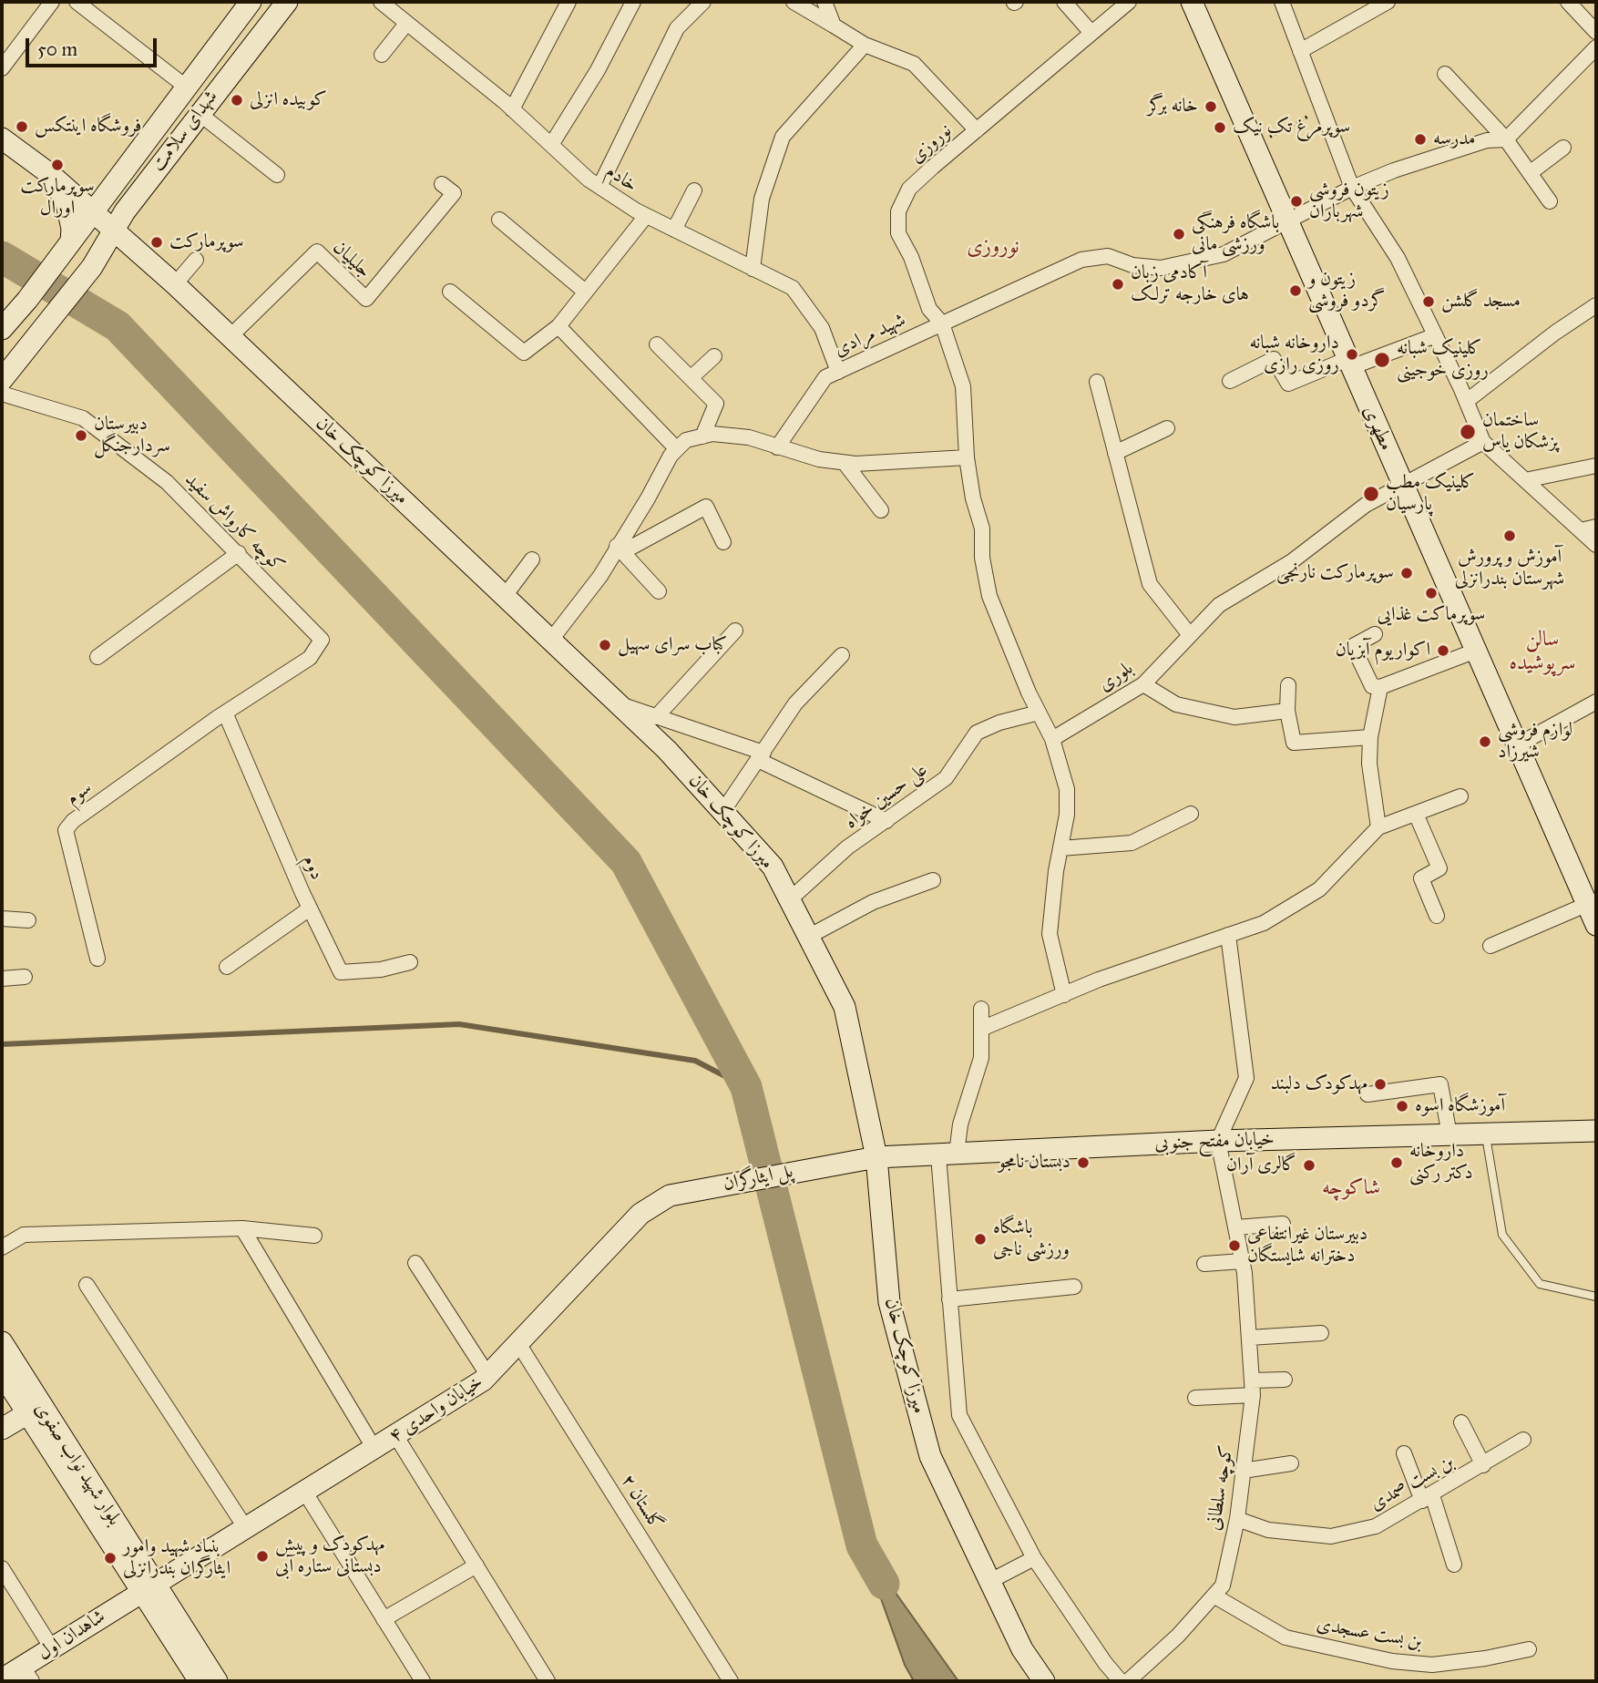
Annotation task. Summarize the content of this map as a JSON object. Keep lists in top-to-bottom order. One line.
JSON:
{"streets":{"main road":["شهدای سلامت","مطهری","میرزا کوچک خان","خیابان مفتح جنوبی","پل ایثارگران","خیابان واحدی ۴","بلوار شهید نواب صفوی","شاهدان اول"],"street":["نوروزی","خادم","جلیلیان","شهید مرادی","کوچه کارواش سفید","بلوری","سوم","علی حسین خواه","دوم","بن بست صمدی","کوچه سلطانی","گلستان ۲","بن بست عسجدی"]},"crossings":[["شهدای سلامت","میرزا کوچک خان"],["نوروزی","شهید مرادی"],["نوروزی","بلوری"],["نوروزی","علی حسین خواه"],["خادم","شهید مرادی"],["جلیلیان","میرزا کوچک خان"],["شهید مرادی","مطهری"],["مطهری","بلوری"],["میرزا کوچک خان","علی حسین خواه"],["میرزا کوچک خان","خیابان مفتح جنوبی"],["کوچه کارواش سفید","سوم"],["کوچه کارواش سفید","دوم"],["سوم","دوم"],["خیابان مفتح جنوبی","پل ایثارگران"],["خیابان مفتح جنوبی","کوچه سلطانی"],["پل ایثارگران","خیابان واحدی ۴"],["خیابان واحدی ۴","بلوار شهید نواب صفوی"],["خیابان واحدی ۴","گلستان ۲"],["خیابان واحدی ۴","شاهدان اول"],["بلوار شهید نواب صفوی","شاهدان اول"],["بن بست صمدی","کوچه سلطانی"],["کوچه سلطانی","بن بست عسجدی"]],"districts":["نوروزی","سالن سرپوشیده","شاکوچه"],"places":["کوبیده انزلی","خانه برگر","فروشگاه اینتکس","سوپرمرغ تک نیک","مدرسه","سوپرمارکت اورال","زیتون فروشی شهرباران","باشگاه فرهنگی ورزشی مانی","سوپرمارکت","آکادمی زبان های خارجه ترلک","زیتون و گردو فروشی","مسجد گلشن","داروخانه شبانه روزی رازی","کلینیک شبانه روزی خوجینی","ساختمان پزشکان یاس","دبیرستان سردارجنگل","کلینیک مطب پارسیان","آموزش و پرورش شهرستان بندرانزلی","سوپرمارکت نارنجی","سوپرماکت غذایی","کباب سرای سهیل","اکواریوم آبزیان","لوازم فروشی شیرزاد","مهدکودک دلبند","آموزشگاه اسوه","دبستان نامجو","داروخانه دکتر رکنی","گالری آران","باشگاه ورزشی ناجی","دبیرستان غیرانتفاعی دخترانه شایستگان","مهدکودک و پیش دبستانی ستاره آبی","بنیاد شهید وامور ایثارگران بندرانزلی"],"scale_bar":"50 m"}
